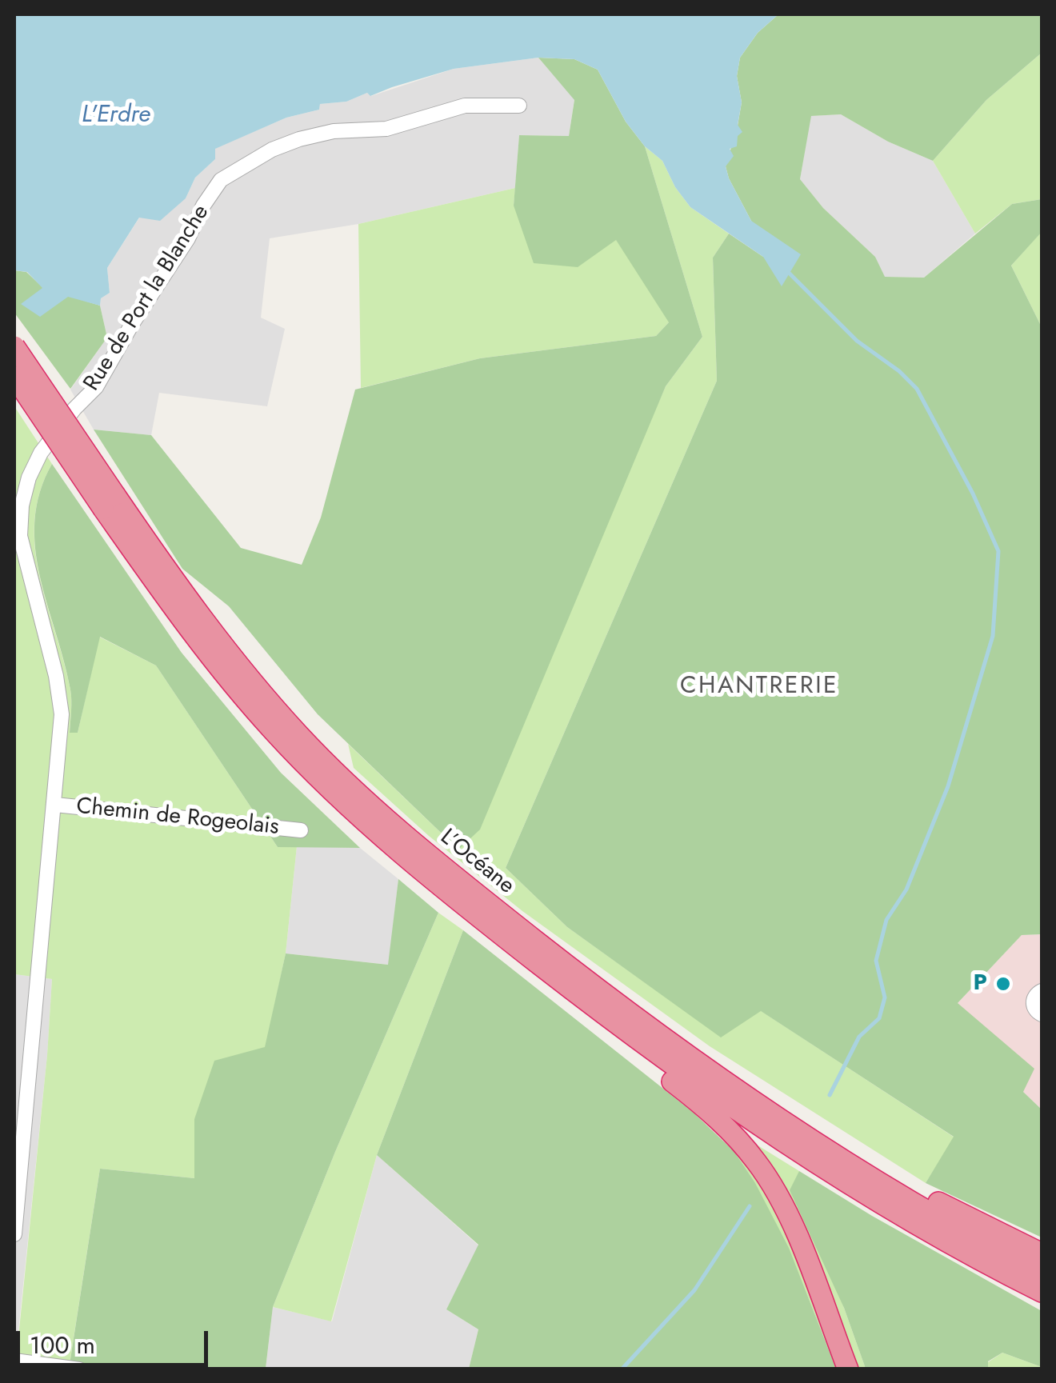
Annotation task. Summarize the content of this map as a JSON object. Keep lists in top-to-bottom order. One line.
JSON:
{"streets":{"highway":["L’Océane"],"street":["Rue de Port la Blanche","Chemin de Rogeolais"]},"crossings":[["Rue de Port la Blanche","Chemin de Rogeolais"]],"districts":["CHANTRERIE"],"water":["L'Erdre"],"places":["P"],"scale_bar":"100 m"}
